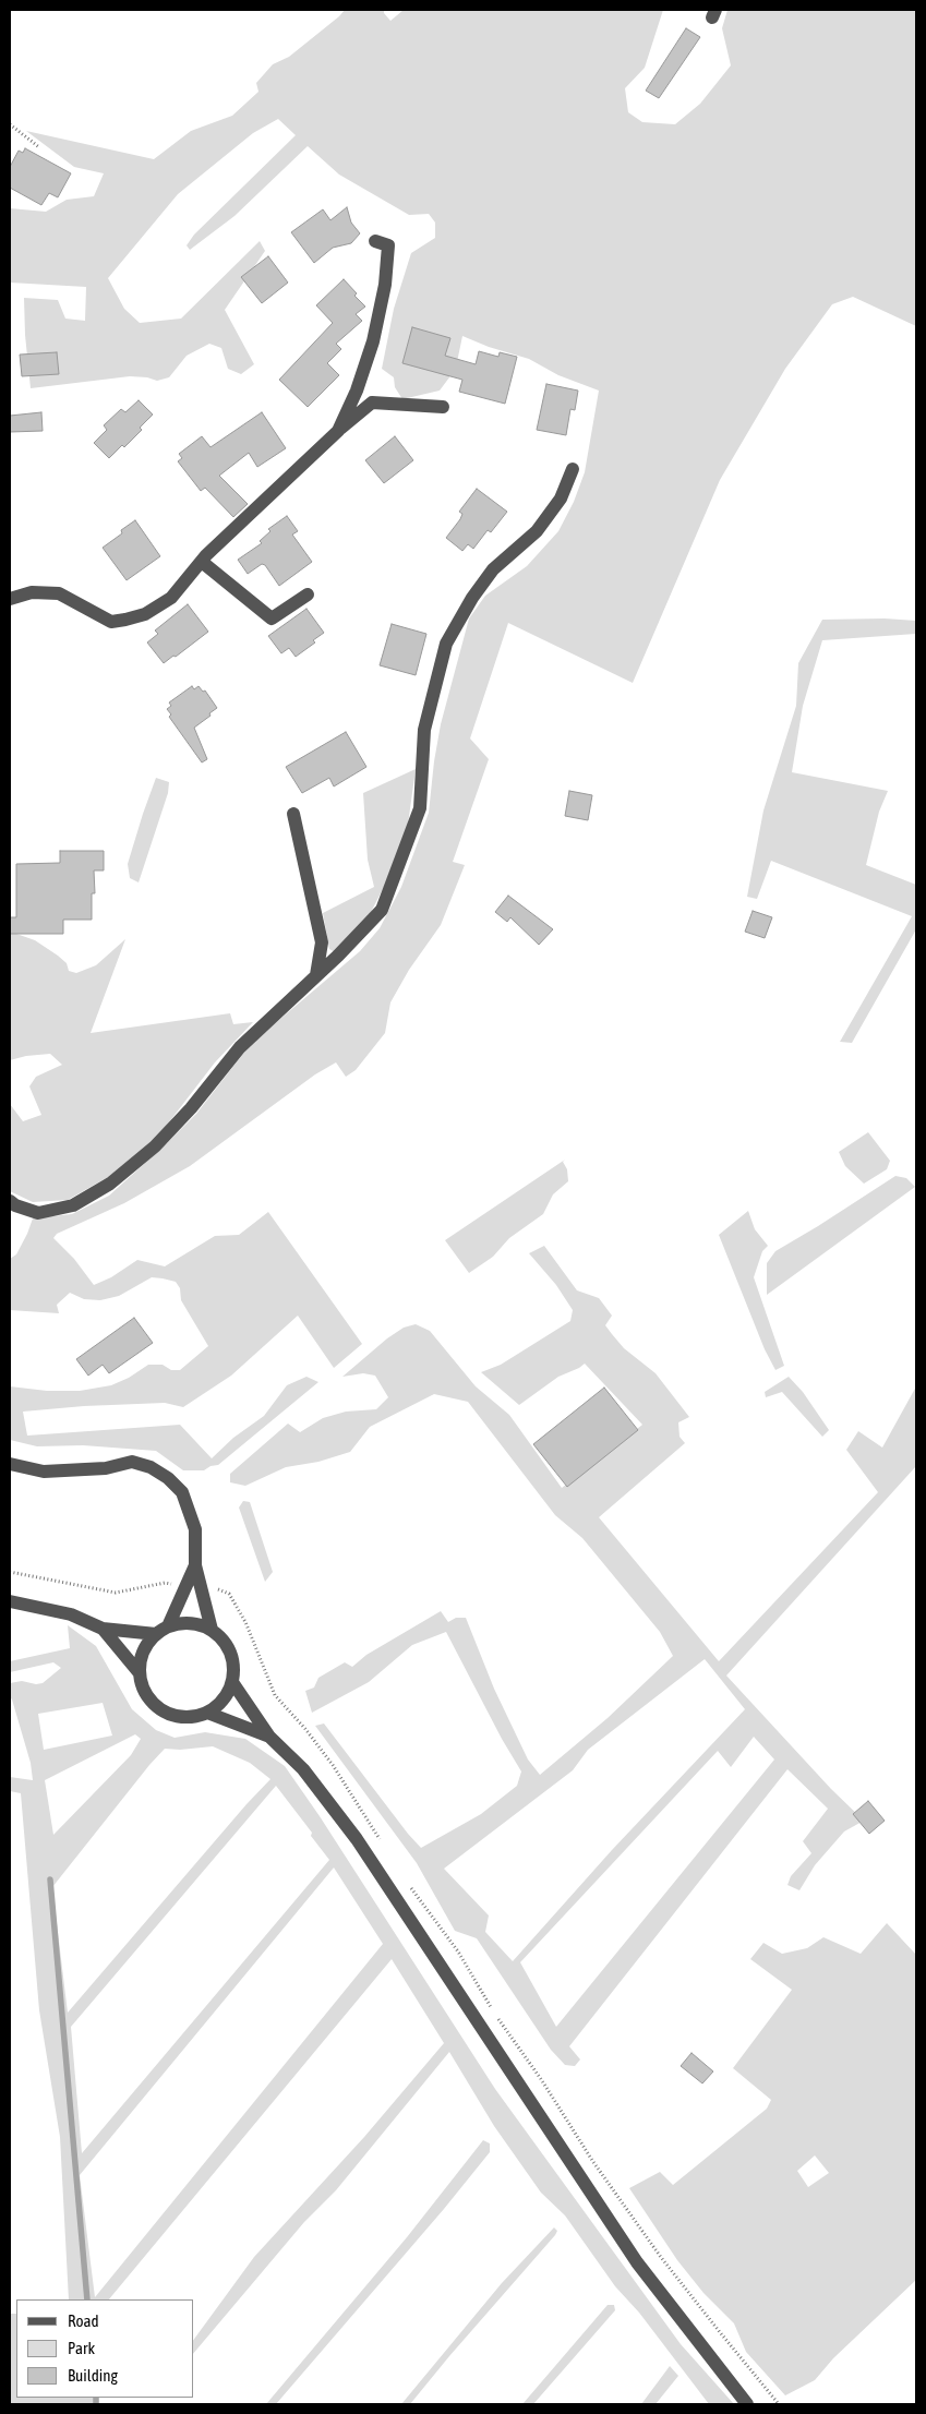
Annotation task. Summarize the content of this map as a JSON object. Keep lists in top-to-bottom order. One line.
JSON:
{"legend":["Road","Park","Building"]}
